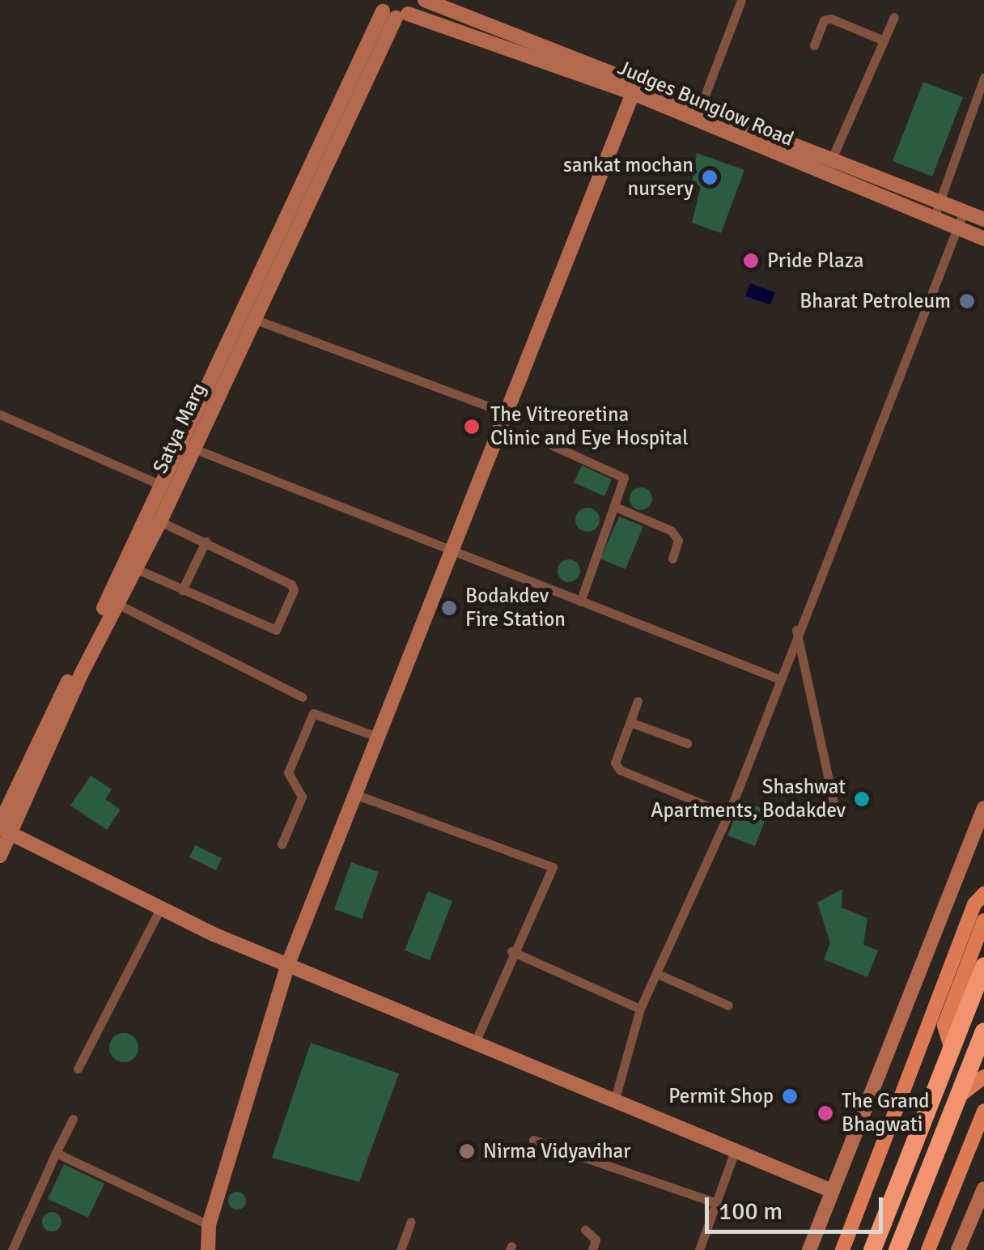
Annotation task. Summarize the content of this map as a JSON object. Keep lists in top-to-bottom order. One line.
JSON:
{"streets":{"main road":["Judges Bunglow Road","Satya Marg"]},"crossings":[["Judges Bunglow Road","Satya Marg"]],"places":["sankat mochan nursery","Pride Plaza","Bharat Petroleum","The Vitreoretina Clinic and Eye Hospital","Bodakdev Fire Station","Shashwat Apartments, Bodakdev","Permit Shop","The Grand Bhagwati","Nirma Vidyavihar"],"scale_bar":"100 m"}
